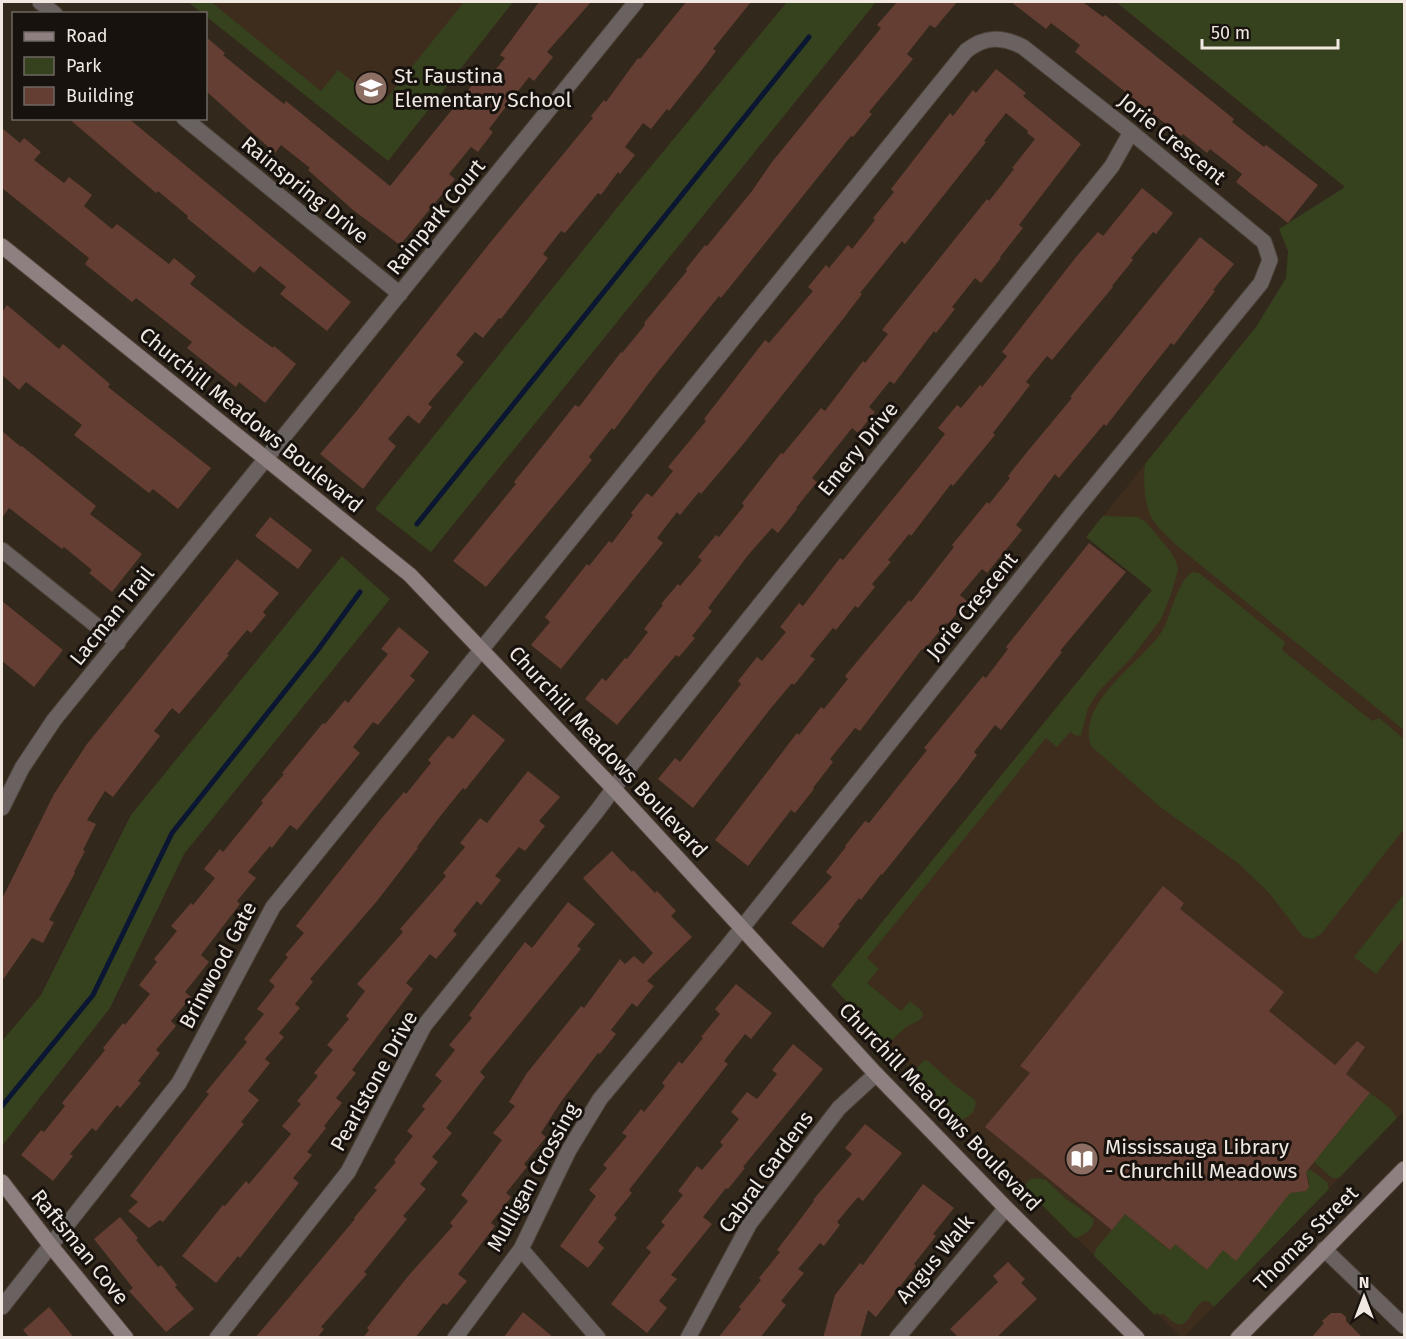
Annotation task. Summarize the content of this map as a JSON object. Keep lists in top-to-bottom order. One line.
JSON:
{"streets":{"street":["Jorie Crescent","Rainspring Drive","Rainpark Court","Churchill Meadows Boulevard","Emery Drive","Lacman Trail","Brinwood Gate","Pearlstone Drive","Cabral Gardens","Mulligan Crossing","Thomas Street","Raftsman Cove","Angus Walk"]},"crossings":[["Jorie Crescent","Churchill Meadows Boulevard"],["Jorie Crescent","Emery Drive"],["Jorie Crescent","Brinwood Gate"],["Jorie Crescent","Mulligan Crossing"],["Rainspring Drive","Rainpark Court"],["Rainpark Court","Churchill Meadows Boulevard"],["Rainpark Court","Lacman Trail"],["Churchill Meadows Boulevard","Emery Drive"],["Churchill Meadows Boulevard","Lacman Trail"],["Churchill Meadows Boulevard","Brinwood Gate"],["Churchill Meadows Boulevard","Pearlstone Drive"],["Churchill Meadows Boulevard","Cabral Gardens"],["Churchill Meadows Boulevard","Mulligan Crossing"],["Churchill Meadows Boulevard","Angus Walk"],["Emery Drive","Pearlstone Drive"],["Brinwood Gate","Raftsman Cove"]],"places":{"school or university":["St. Faustina Elementary School"],"library":["Mississauga Library - Churchill Meadows"]},"legend":["Road","Park","Building"],"scale_bar":"50 m","north":"top"}
